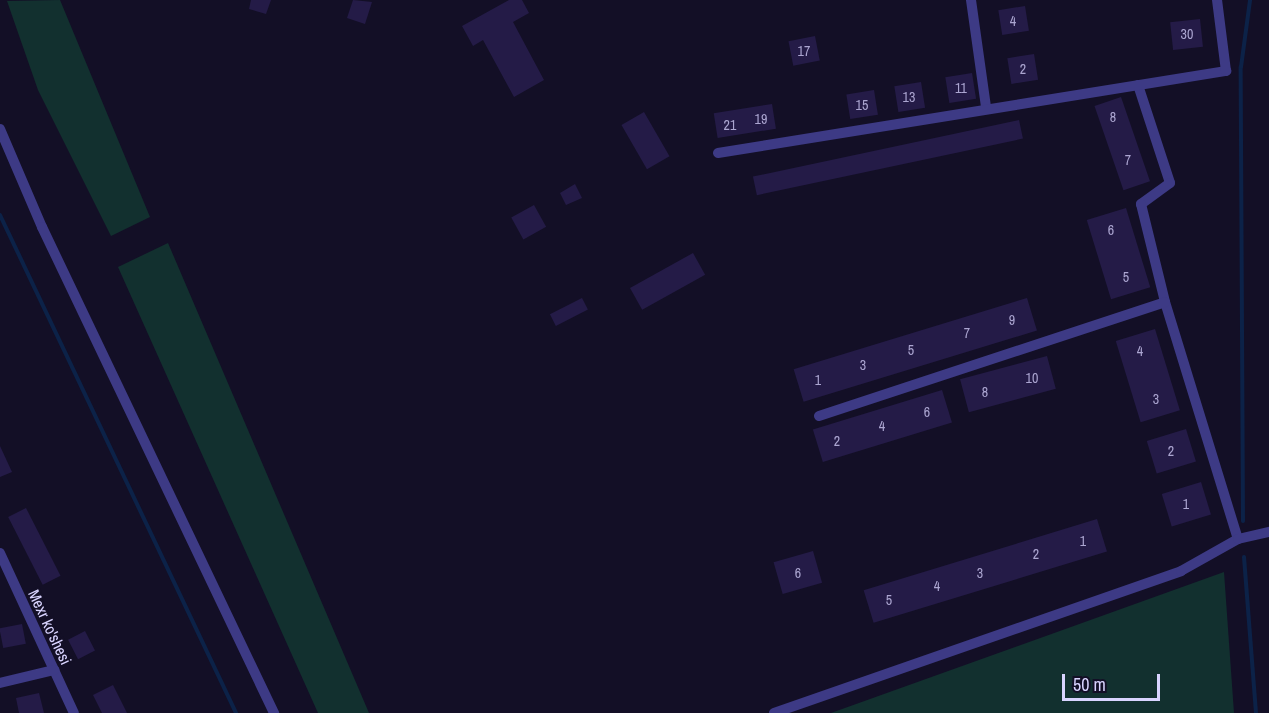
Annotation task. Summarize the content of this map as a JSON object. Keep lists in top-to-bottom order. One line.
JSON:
{"streets":{"street":["Mexr ko'shesi"]},"house_numbers":["4","30","17","2","11","13","15","8","19","21","7","6","5","9","7","5","4","3","10","1","8","3","6","4","2","2","1","1","2","6","3","4","5"],"scale_bar":"50 m"}
